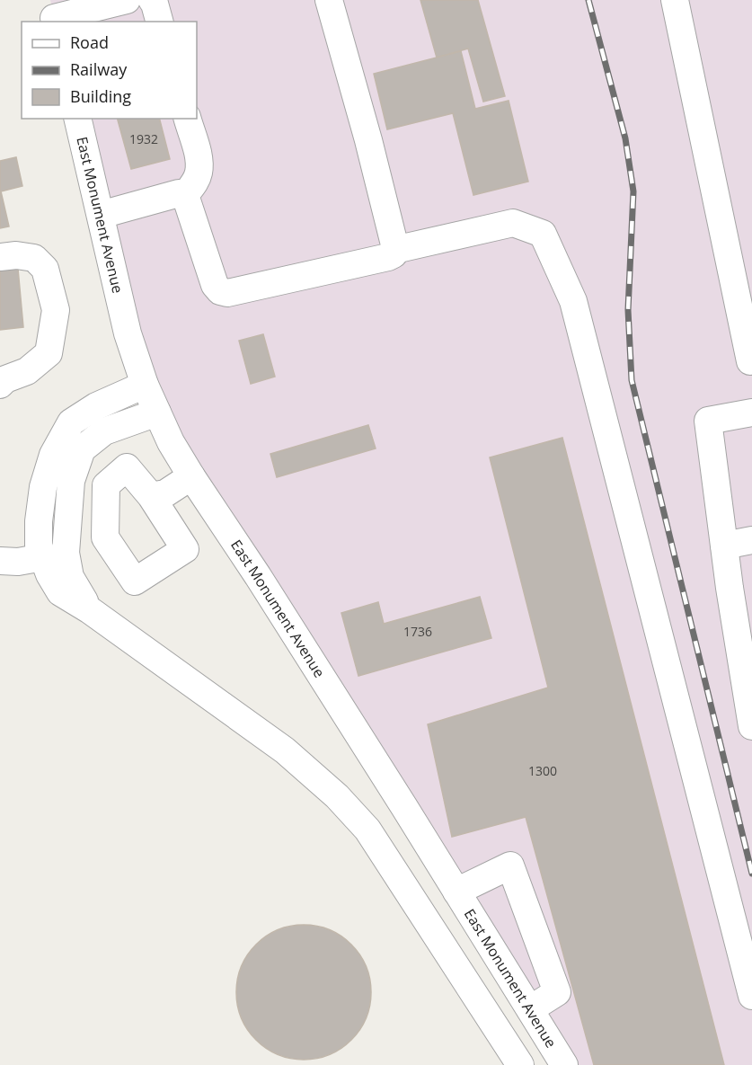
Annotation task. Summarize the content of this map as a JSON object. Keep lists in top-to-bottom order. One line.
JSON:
{"streets":{"street":["East Monument Avenue"]},"house_numbers":["1932","1736","1300"],"legend":["Road","Railway","Building"]}
